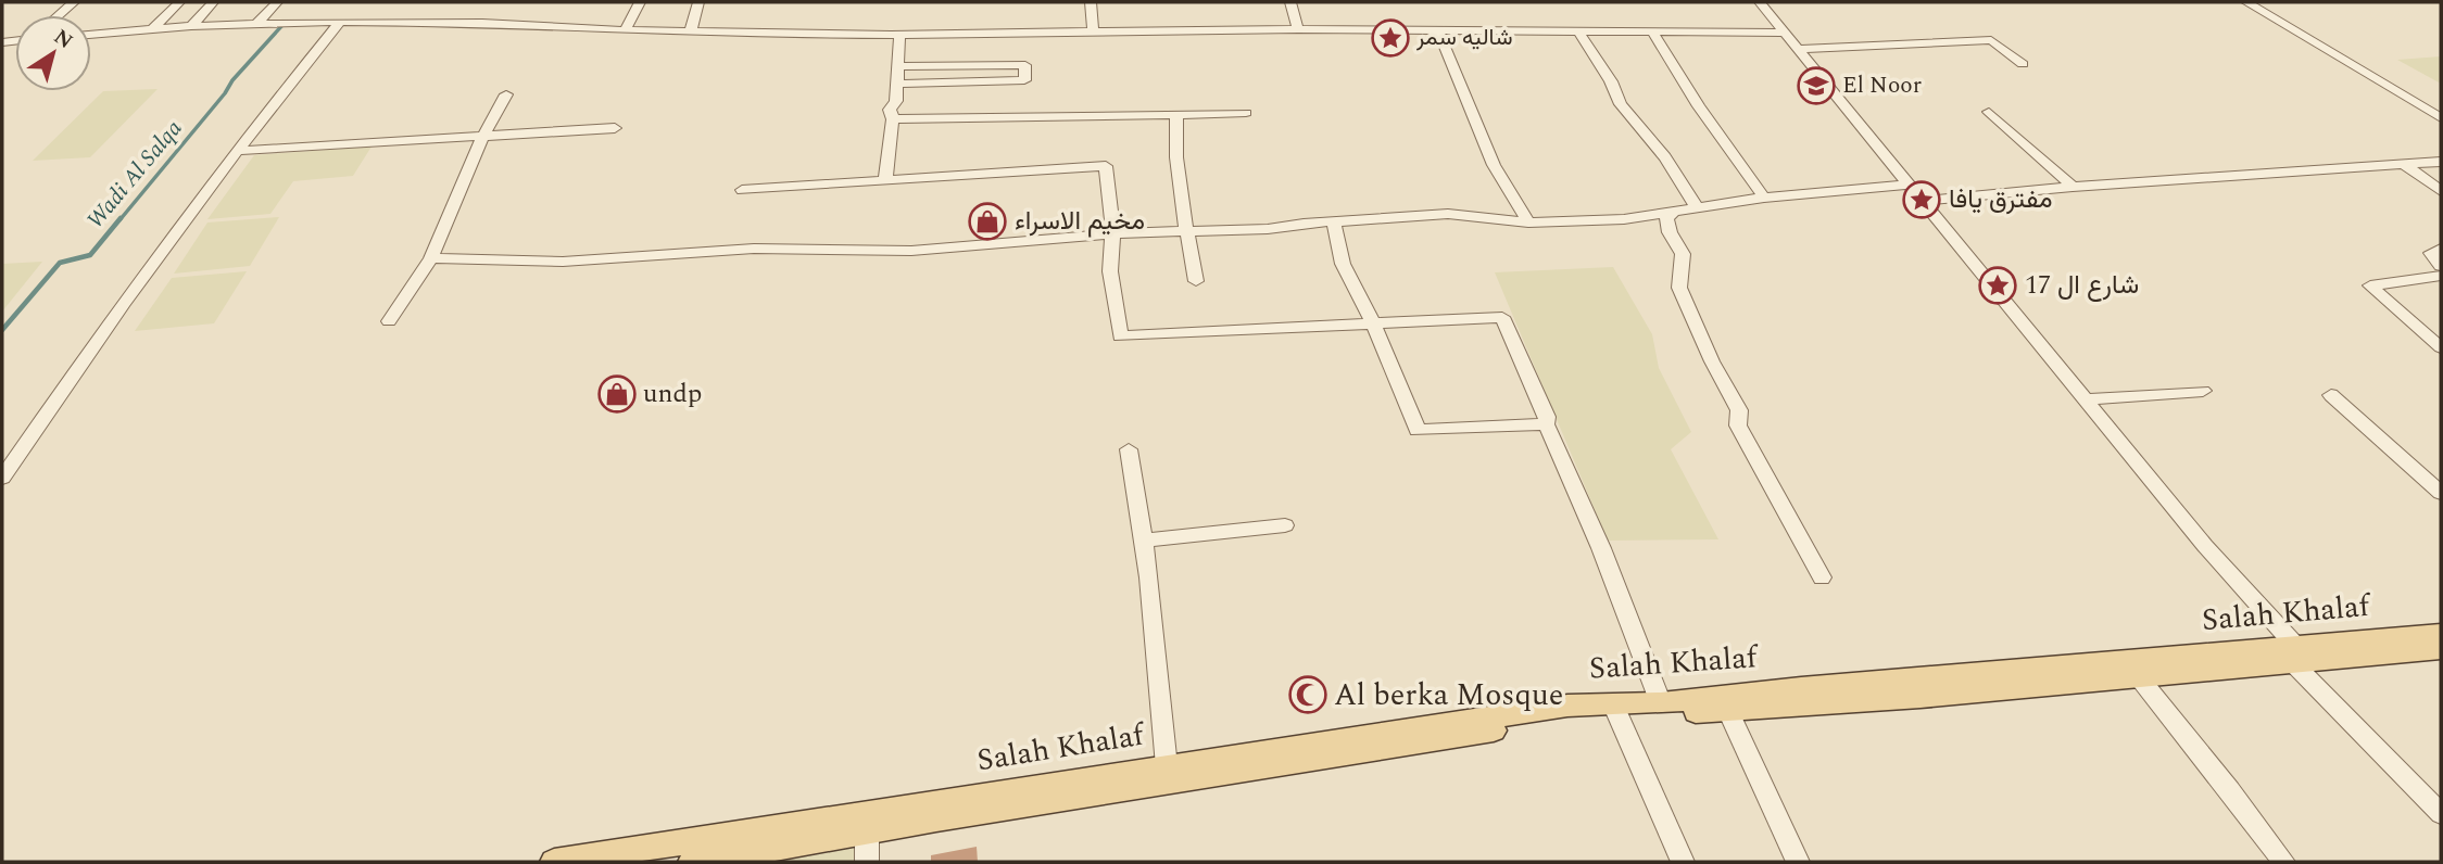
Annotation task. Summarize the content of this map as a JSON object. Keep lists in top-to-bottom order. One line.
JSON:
{"streets":{"main road":["Salah Khalaf"]},"water":["Wadi Al Salqa"],"places":{"place":["شاليه سمر","مفترق يافا","شارع ال 17"],"school or university":["El Noor"],"shop":["مخيم الاسراء","undp"],"mosque":["Al berka Mosque"]},"north":"top right"}
